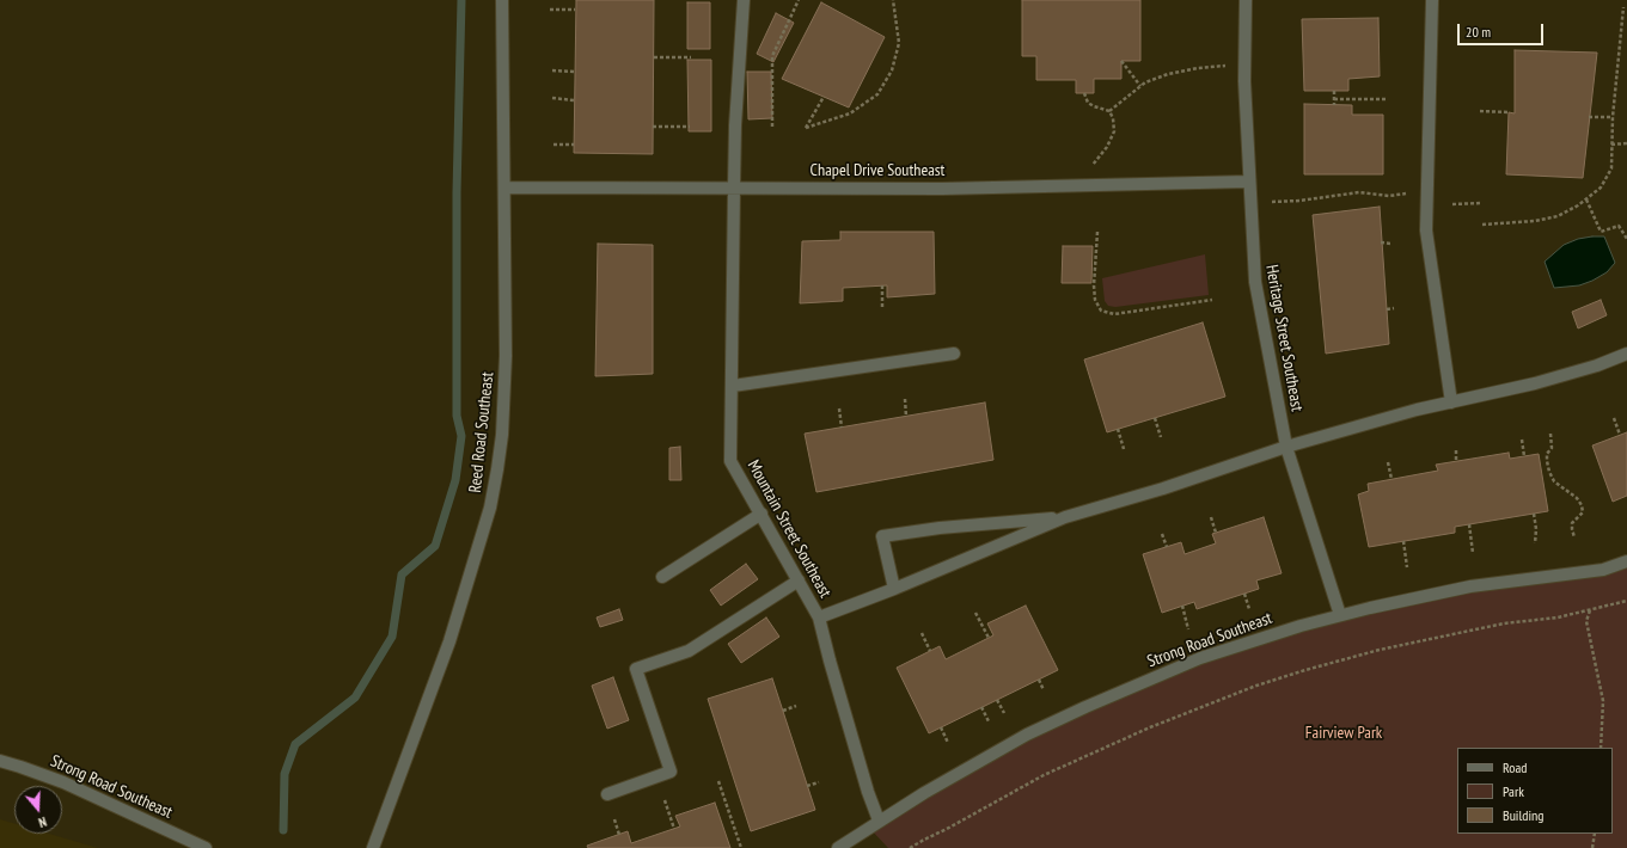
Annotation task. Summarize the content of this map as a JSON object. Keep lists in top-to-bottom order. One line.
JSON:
{"streets":{"street":["Chapel Drive Southeast","Heritage Street Southeast","Reed Road Southeast","Mountain Street Southeast","Strong Road Southeast"]},"crossings":[["Chapel Drive Southeast","Heritage Street Southeast"],["Chapel Drive Southeast","Reed Road Southeast"],["Chapel Drive Southeast","Mountain Street Southeast"],["Heritage Street Southeast","Strong Road Southeast"],["Mountain Street Southeast","Strong Road Southeast"]],"parks":["Fairview Park"],"legend":["Road","Park","Building"],"scale_bar":"20 m","north":"bottom"}
